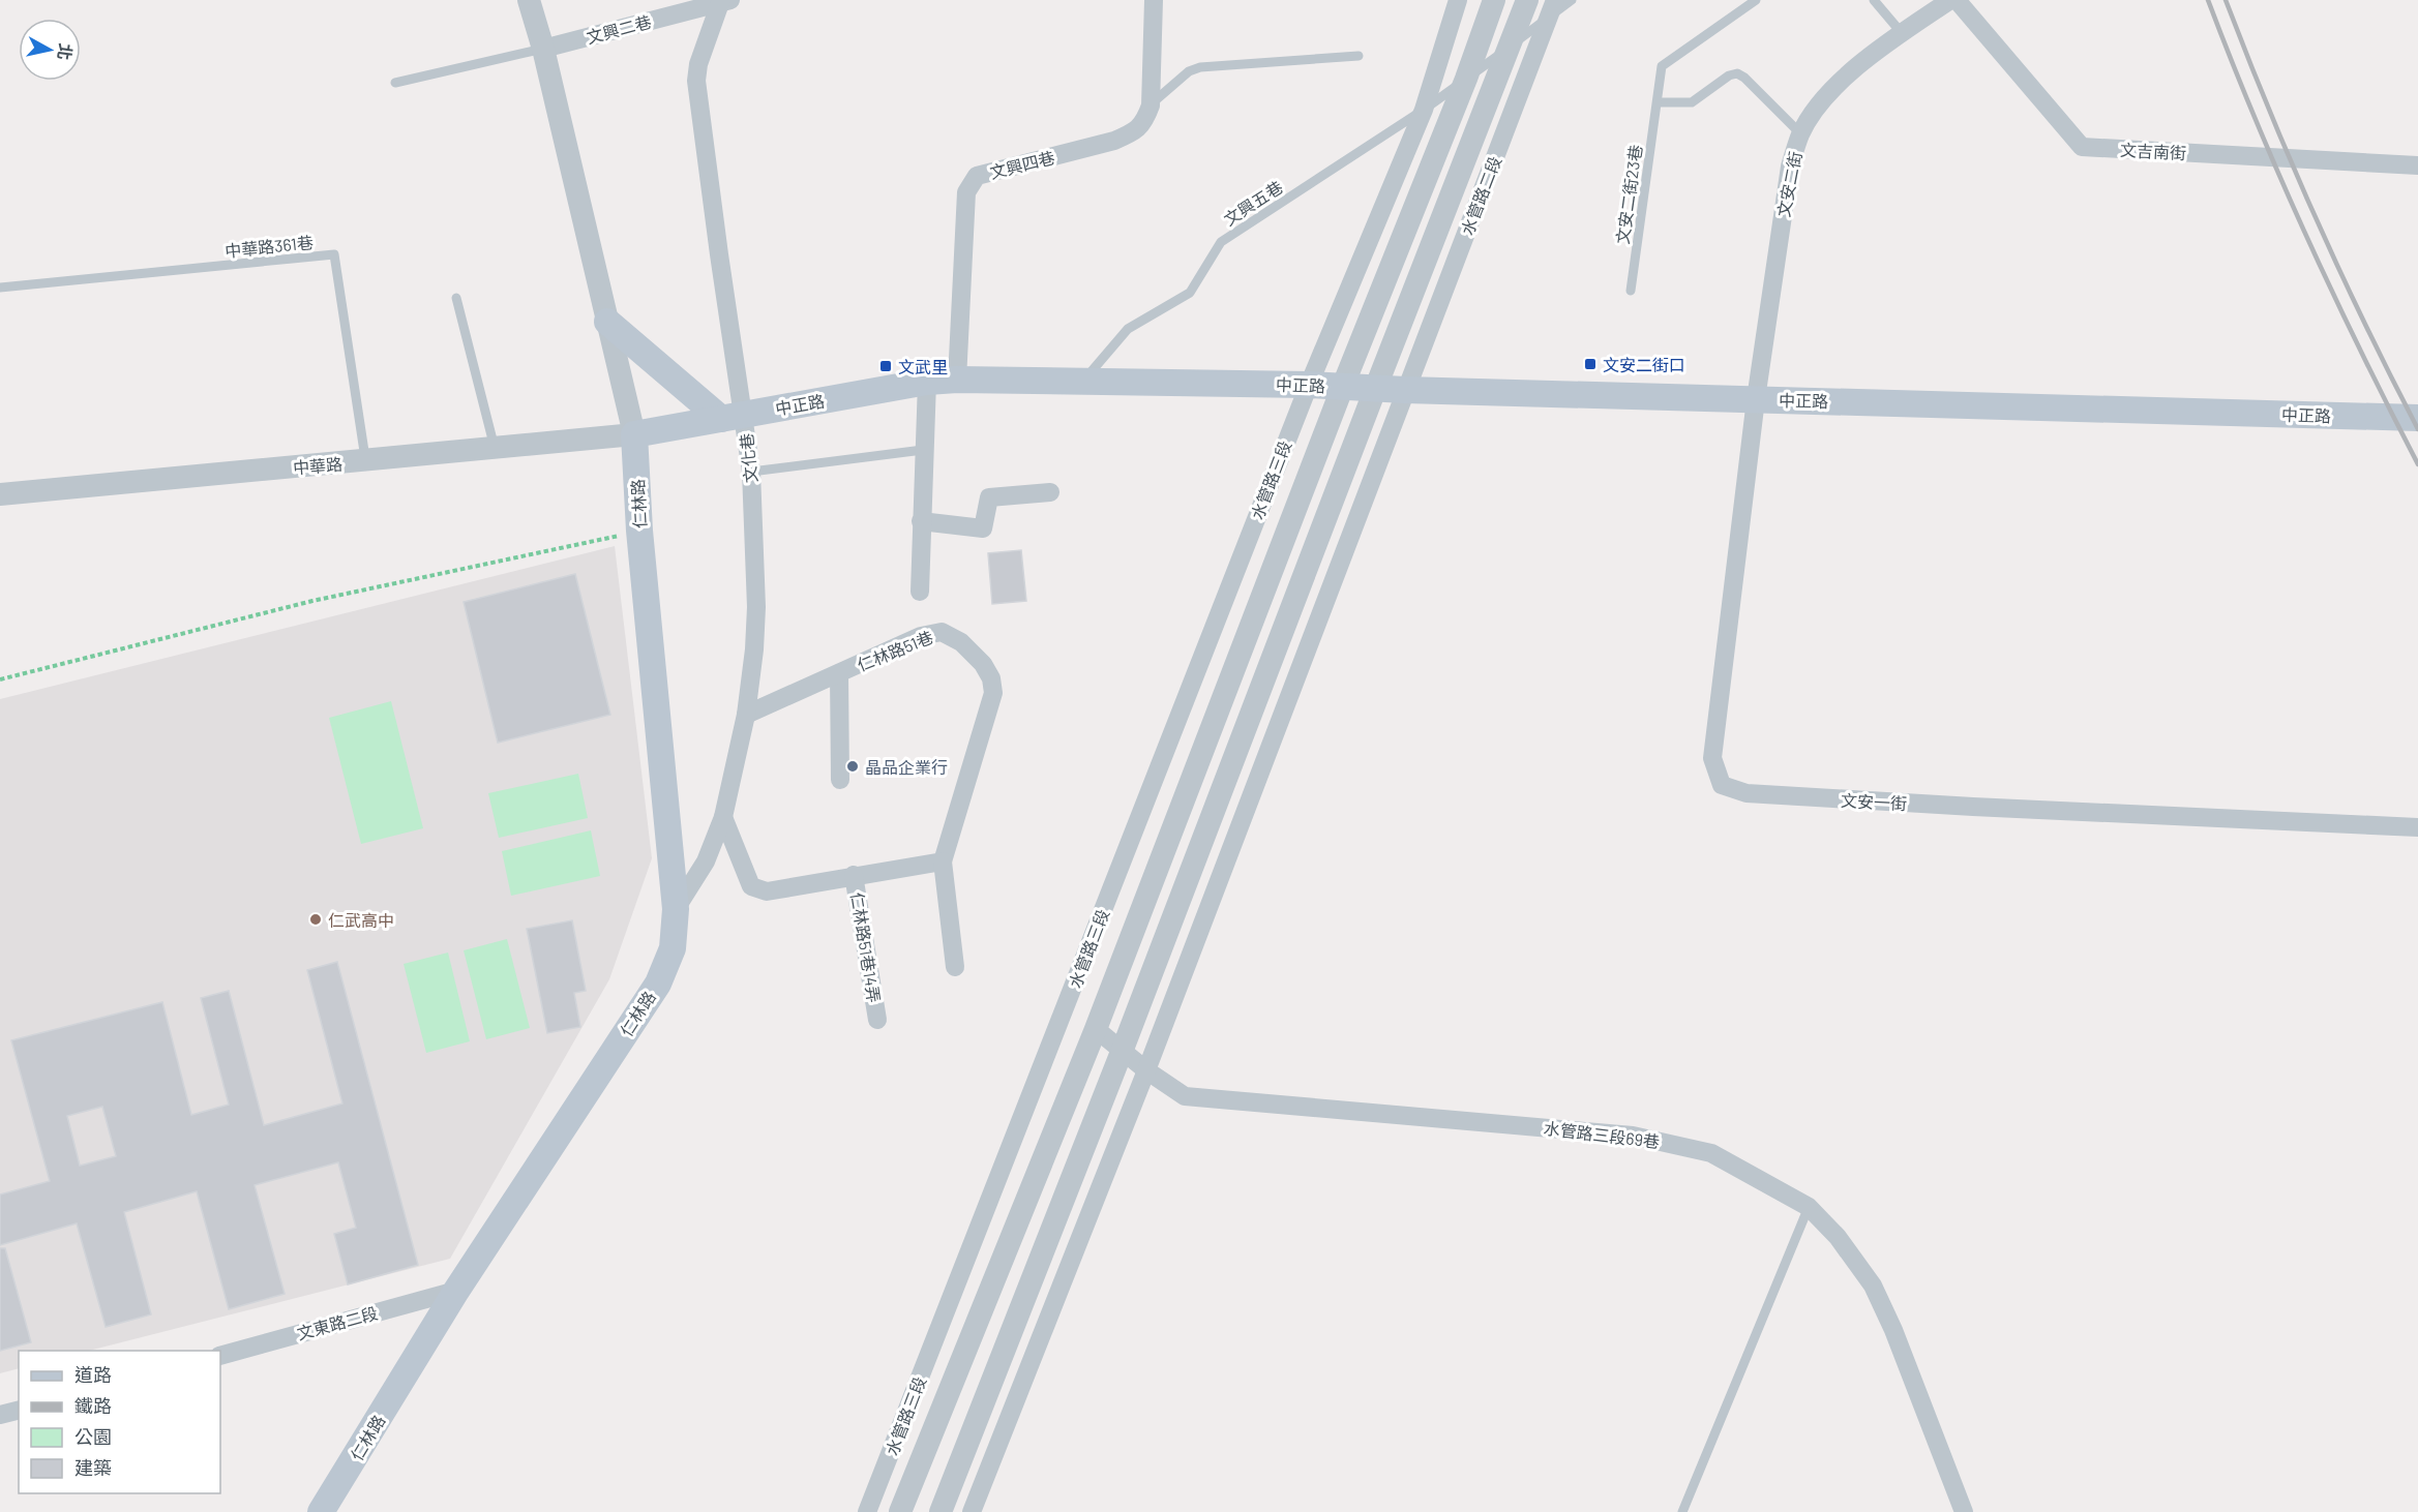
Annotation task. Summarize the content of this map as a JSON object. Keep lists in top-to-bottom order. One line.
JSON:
{"streets":{"main road":["中正路","仁林路"],"street":["文興二巷","文吉南街","文興四巷","文安二街","水管路二段","文化巷","中華路","水管路三段","仁林路51巷","文安一街","仁林路51巷14弄","水管路三段69巷","文東路二段"],"lane":["文安二街23巷","文興五巷","中華路361巷"]},"crossings":[["文興二巷","文化巷"],["文興四巷","中正路"],["文安二街","中正路"],["文安二街","文安一街"],["水管路二段","文興五巷"],["水管路二段","中正路"],["文興五巷","中正路"],["中華路361巷","中華路"],["中正路","文化巷"],["中正路","中華路"],["中正路","水管路三段"],["中正路","仁林路"],["中正路","文安一街"],["文化巷","仁林路"],["文化巷","仁林路51巷"],["中華路","仁林路"],["水管路三段","水管路三段69巷"],["仁林路","文東路二段"]],"places":{"transit":["文安二街口","文武里"],"other":["晶品企業行","仁武高中"]},"legend":["道路","鐵路","公園","建築"],"north":"right"}
